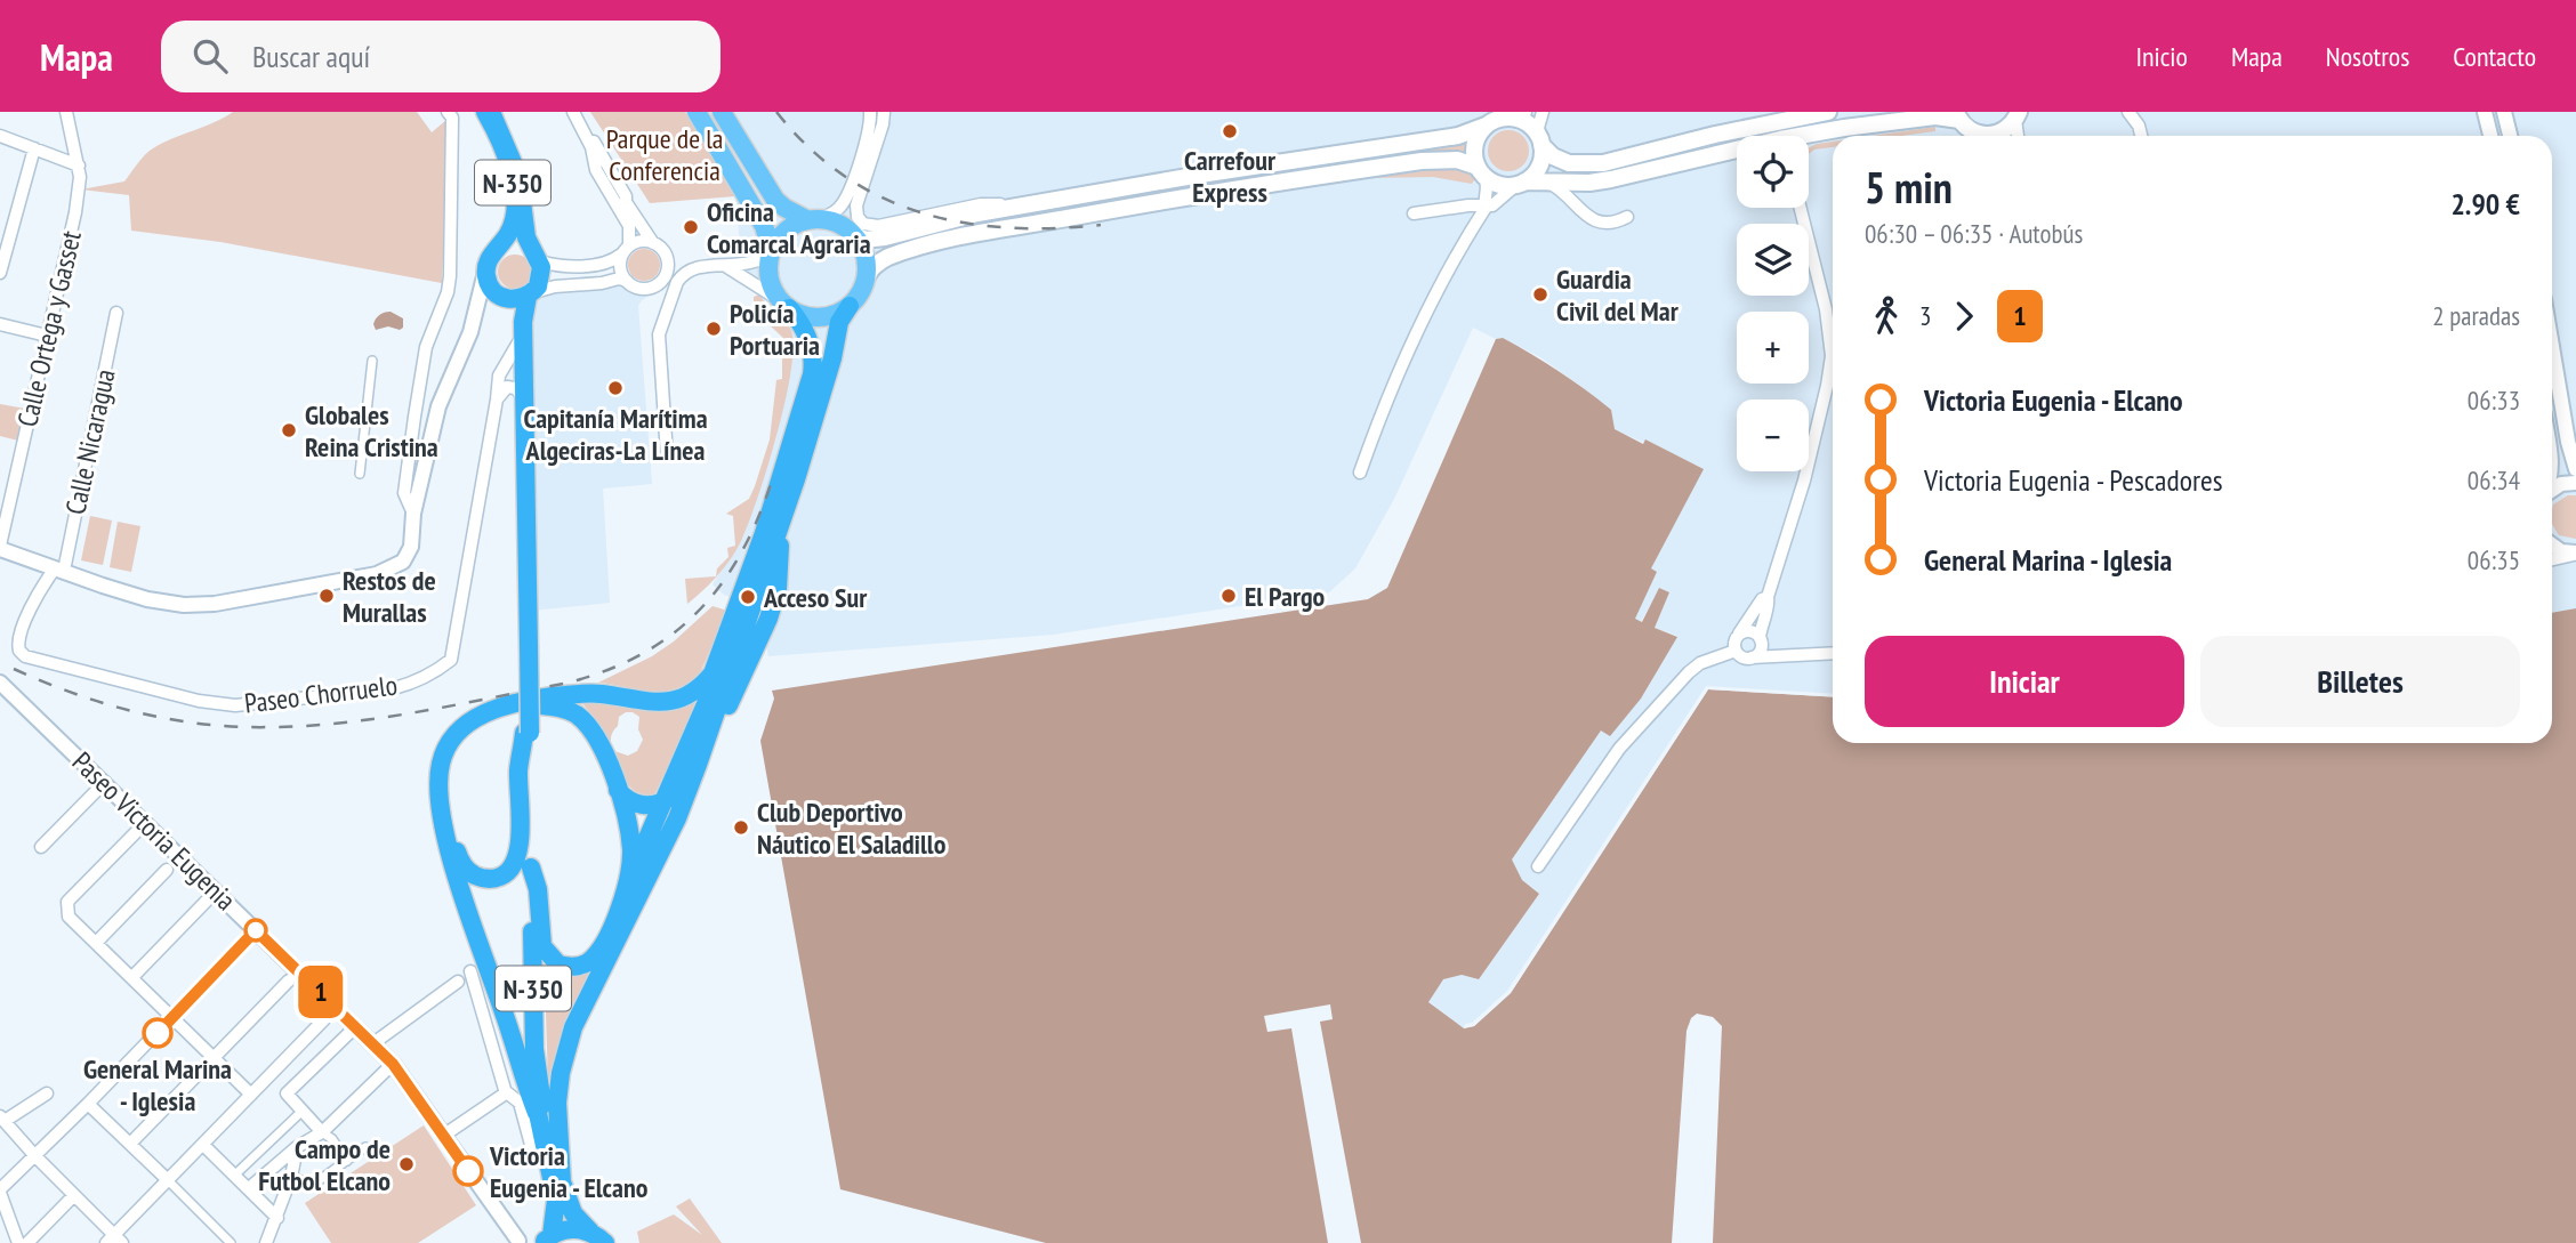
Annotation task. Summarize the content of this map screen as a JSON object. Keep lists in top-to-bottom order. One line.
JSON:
{"streets":{"highway":["N-350"],"street":["Calle Ortega y Gasset","Calle Nicaragua","Paseo Chorruelo","Paseo Victoria Eugenia"]},"crossings":[["N-350","Paseo Chorruelo"],["N-350","Paseo Victoria Eugenia"],["Calle Nicaragua","Paseo Chorruelo"]],"parks":["Parque de la Conferencia"],"places":["Carrefour Express","Oficina Comarcal Agraria","Guardia Civil del Mar","Policía Portuaria","Capitanía Marítima Algeciras-La Línea","Globales Reina Cristina","Restos de Murallas","El Pargo","Acceso Sur","Club Deportivo Náutico El Saladillo","General Marina - Iglesia","Campo de Futbol Elcano","Victoria Eugenia - Elcano"],"lines":["bus line 1"],"page":{"header":"Mapa","search":"Buscar aquí","nav":["Inicio","Mapa","Nosotros","Contacto"],"on_map":"1","map_buttons":["+","−"],"heading":["5 min","06:30 – 06:35 · Autobús","2.90 €"],"legs":["3","1","2 paradas"],"list":[{"name":"Victoria Eugenia - Elcano","value":"06:33"},{"name":"Victoria Eugenia - Pescadores","value":"06:34"},{"name":"General Marina - Iglesia","value":"06:35"}],"buttons":["Iniciar","Billetes"]}}
